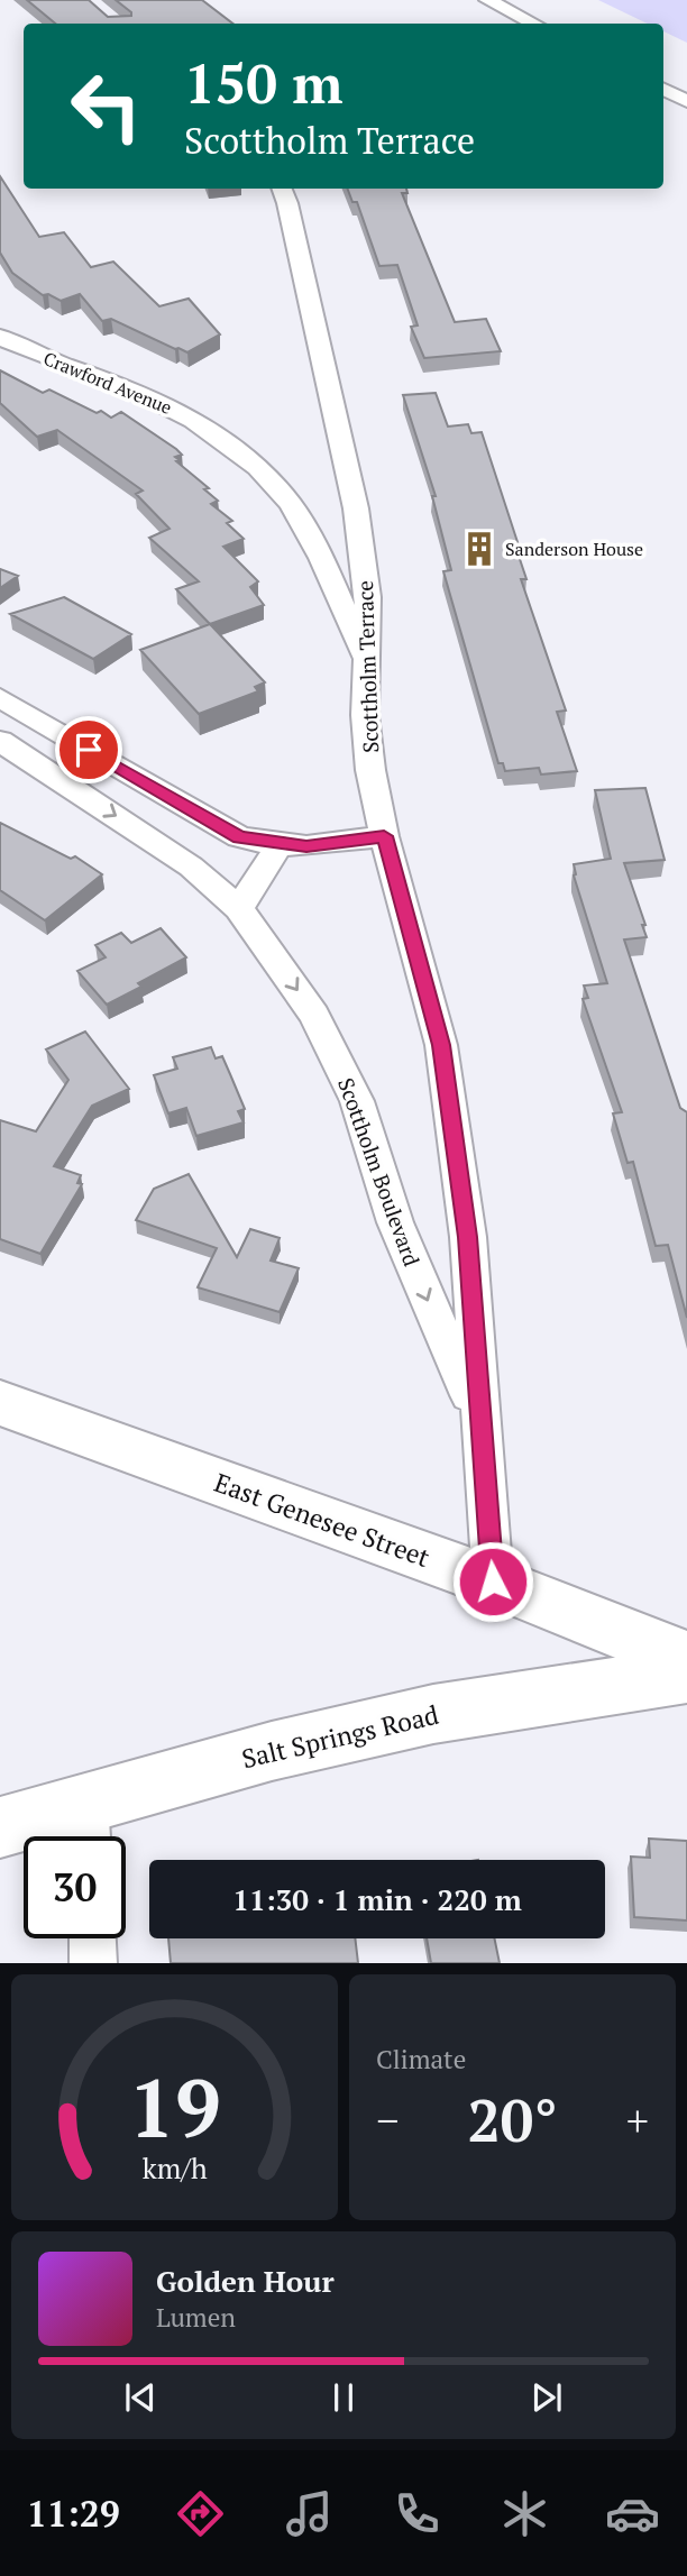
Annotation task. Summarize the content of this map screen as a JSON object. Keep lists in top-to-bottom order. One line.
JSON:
{"streets":{"main road":["East Genesee Street","Salt Springs Road"],"street":["Crawford Avenue","Scottholm Terrace","Scottholm Boulevard"]},"crossings":[["Crawford Avenue","Scottholm Terrace"],["Scottholm Terrace","Scottholm Boulevard"],["Scottholm Boulevard","East Genesee Street"]],"one_way":["Scottholm Boulevard"],"places":{"building":["Sanderson House"]},"page":{"turn":["150 m","Scottholm Terrace"],"limit":"30","trip":"11:30 · 1 min · 220 m","tile":"Climate","heat":["−","20°","+"],"song":["Golden Hour","Lumen"],"tabs":"11:29","gauge":["19","km/h"]}}
